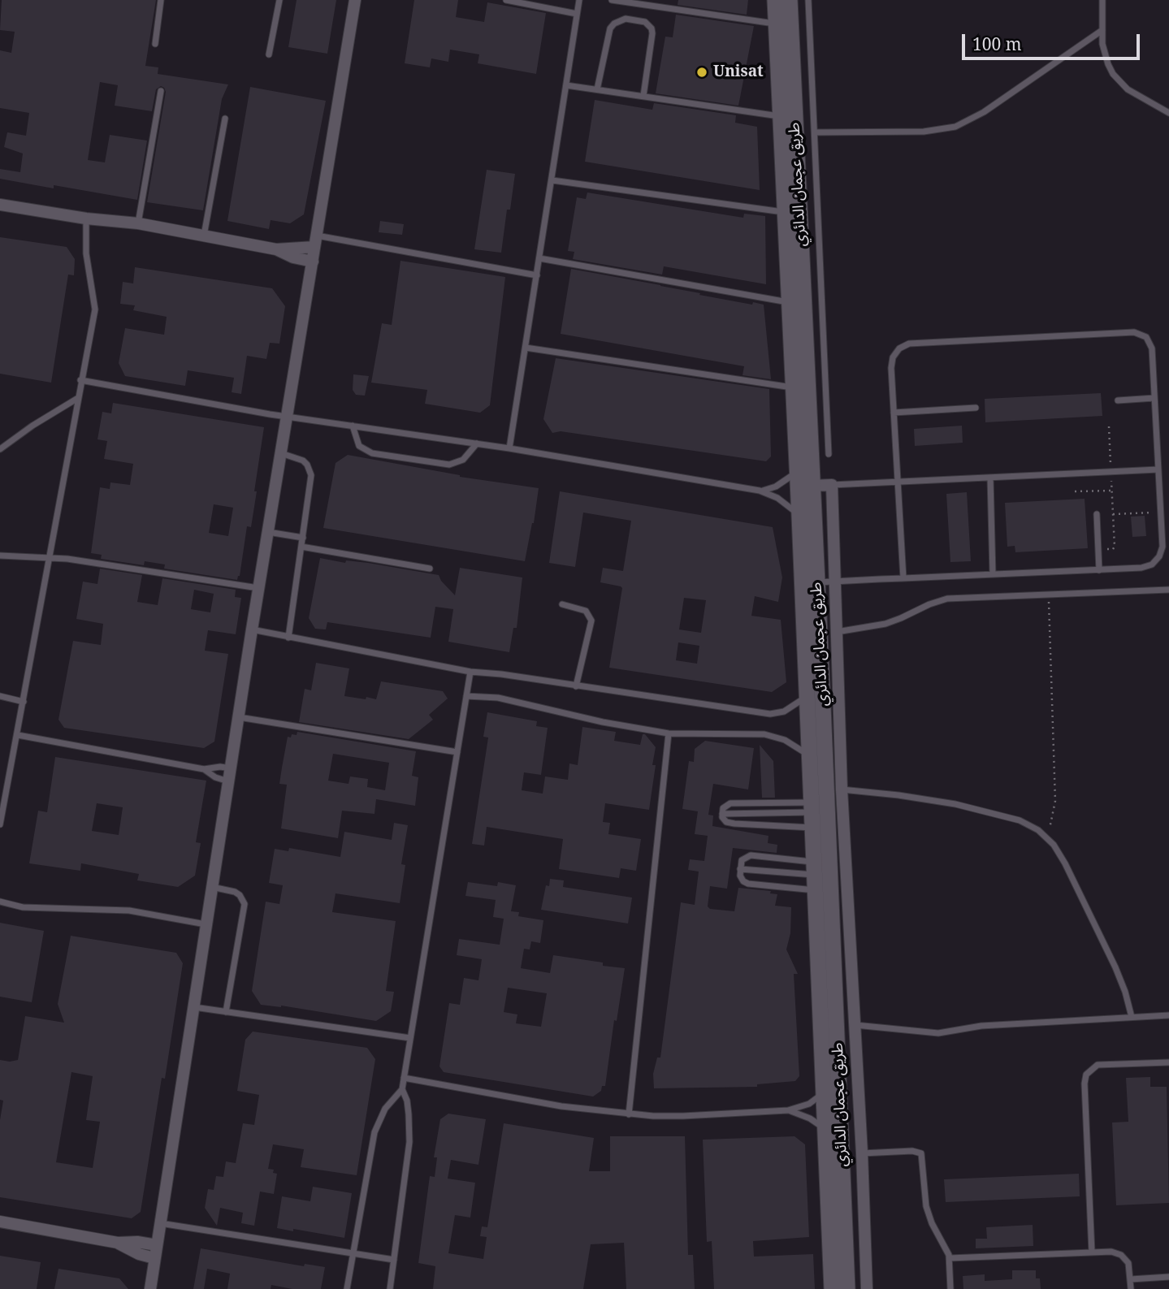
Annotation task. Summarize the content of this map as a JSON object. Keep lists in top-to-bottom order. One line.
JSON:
{"streets":{"main road":["طريق عجمان الدائري"]},"places":["Unisat"],"scale_bar":"100 m"}
